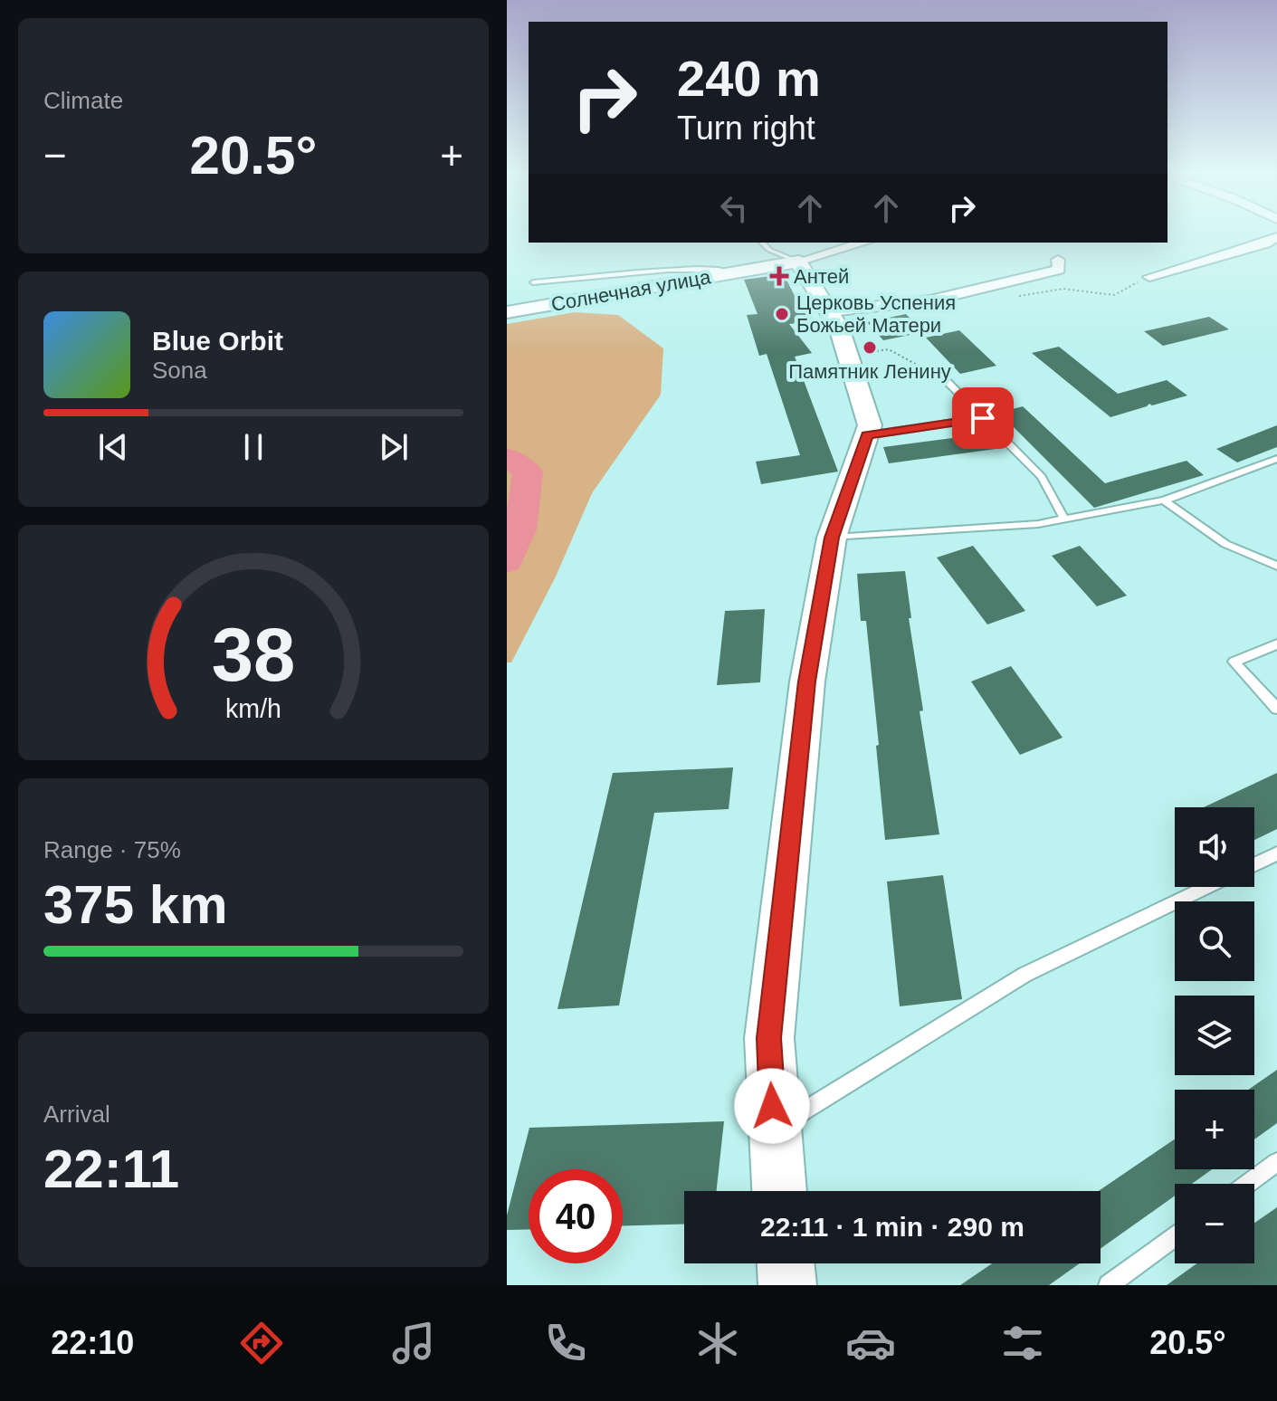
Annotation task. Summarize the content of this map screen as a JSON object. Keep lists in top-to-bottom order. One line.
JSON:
{"streets":{"street":["Солнечная улица"]},"places":{"health":["Антей"],"other":["Церковь Успения Божьей Матери","Памятник Ленину"]},"page":{"tile":["Climate",["Range · 75%","375 km"],["Arrival","22:11"]],"turn":["240 m","Turn right"],"heat":["−","20.5°","+"],"song":["Blue Orbit","Sona"],"map_buttons":["+","−"],"limit":"40","trip":"22:11 · 1 min · 290 m","tabs":["22:10","20.5°"],"gauge":["38","km/h"]}}
